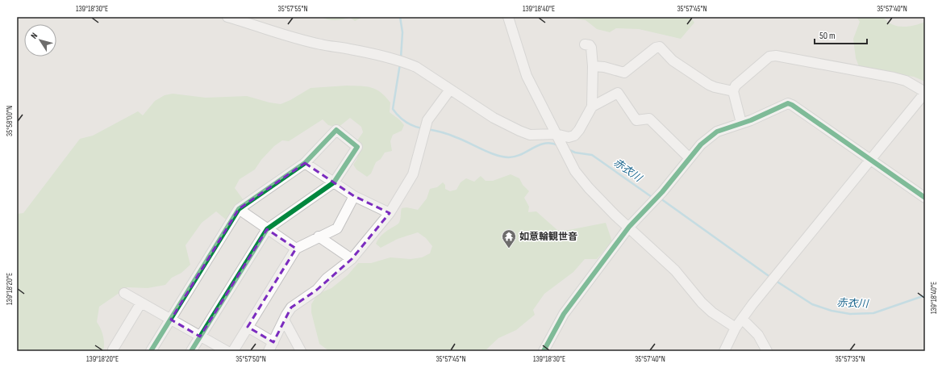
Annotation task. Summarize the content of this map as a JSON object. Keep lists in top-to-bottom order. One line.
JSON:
{"water":["赤衣川"],"places":{"temple":["如意輪観世音"]},"scale_bar":"50 m","north":"top left","coordinates":["139°18'30\"E","35°57'55\"N","139°18'40\"E","35°57'45\"N","35°57'40\"N","35°58'00\"N","139°18'20\"E","35°57'50\"N","35°57'35\"N"]}
